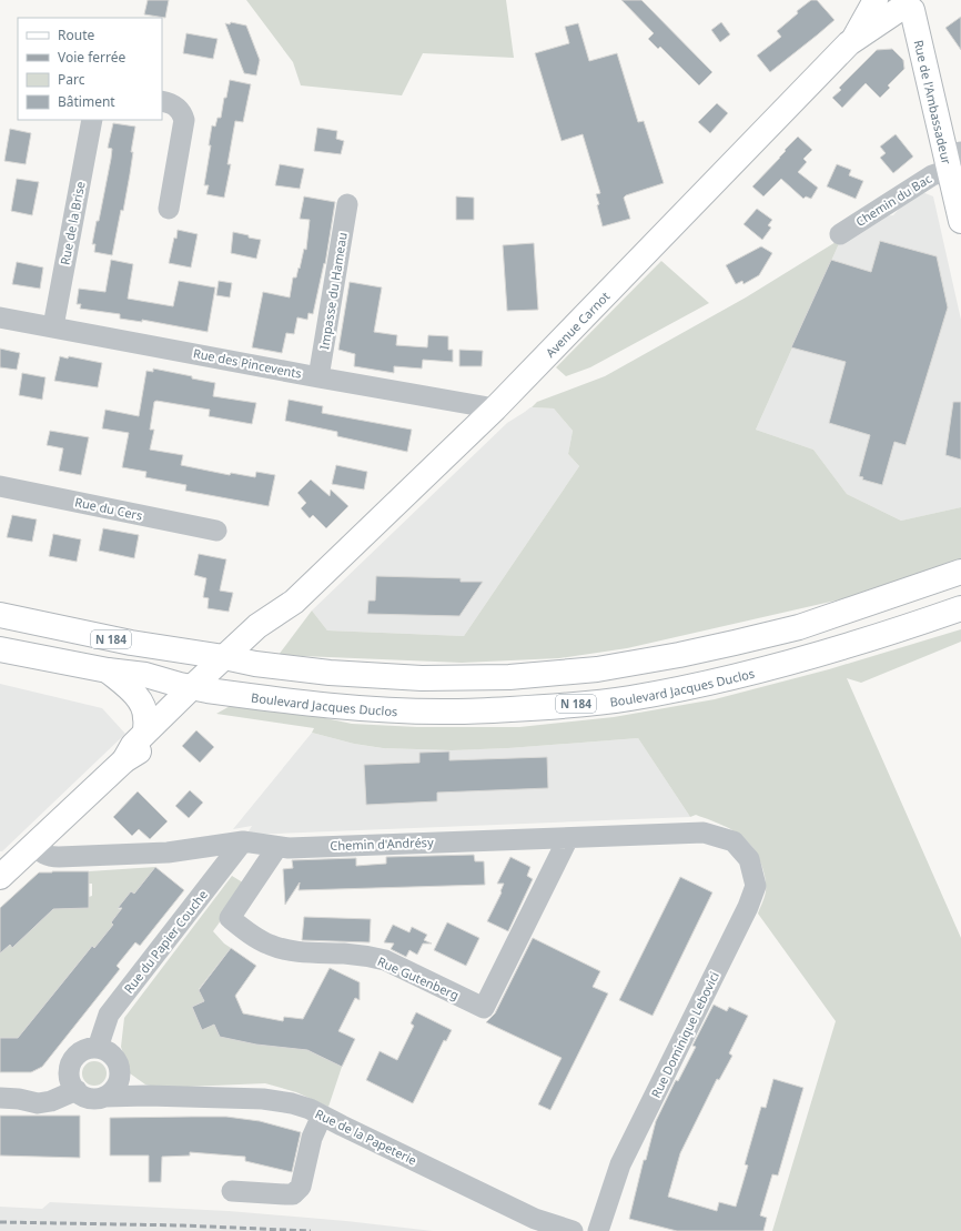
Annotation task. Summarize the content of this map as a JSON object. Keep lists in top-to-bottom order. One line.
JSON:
{"streets":{"main road":["Rue de l'Ambassadeur","Avenue Carnot","N 184","Boulevard Jacques Duclos"],"street":["Chemin du Bac","Rue de la Brise","Impasse du Hameau","Rue des Pincevents","Rue du Cers","Chemin d'Andrésy","Rue du Papier Couche","Rue Gutenberg","Rue Dominique Lebovici","Rue de la Papeterie"]},"crossings":[["Rue de l'Ambassadeur","Chemin du Bac"],["Rue de l'Ambassadeur","Avenue Carnot"],["Rue de la Brise","Rue des Pincevents"],["Impasse du Hameau","Rue des Pincevents"],["Avenue Carnot","Rue des Pincevents"],["Avenue Carnot","N 184"],["Avenue Carnot","Boulevard Jacques Duclos"],["N 184","Boulevard Jacques Duclos"],["Chemin d'Andrésy","Rue du Papier Couche"],["Chemin d'Andrésy","Rue Gutenberg"],["Chemin d'Andrésy","Rue Dominique Lebovici"],["Rue du Papier Couche","Rue de la Papeterie"]],"legend":["Route","Voie ferrée","Parc","Bâtiment"]}
